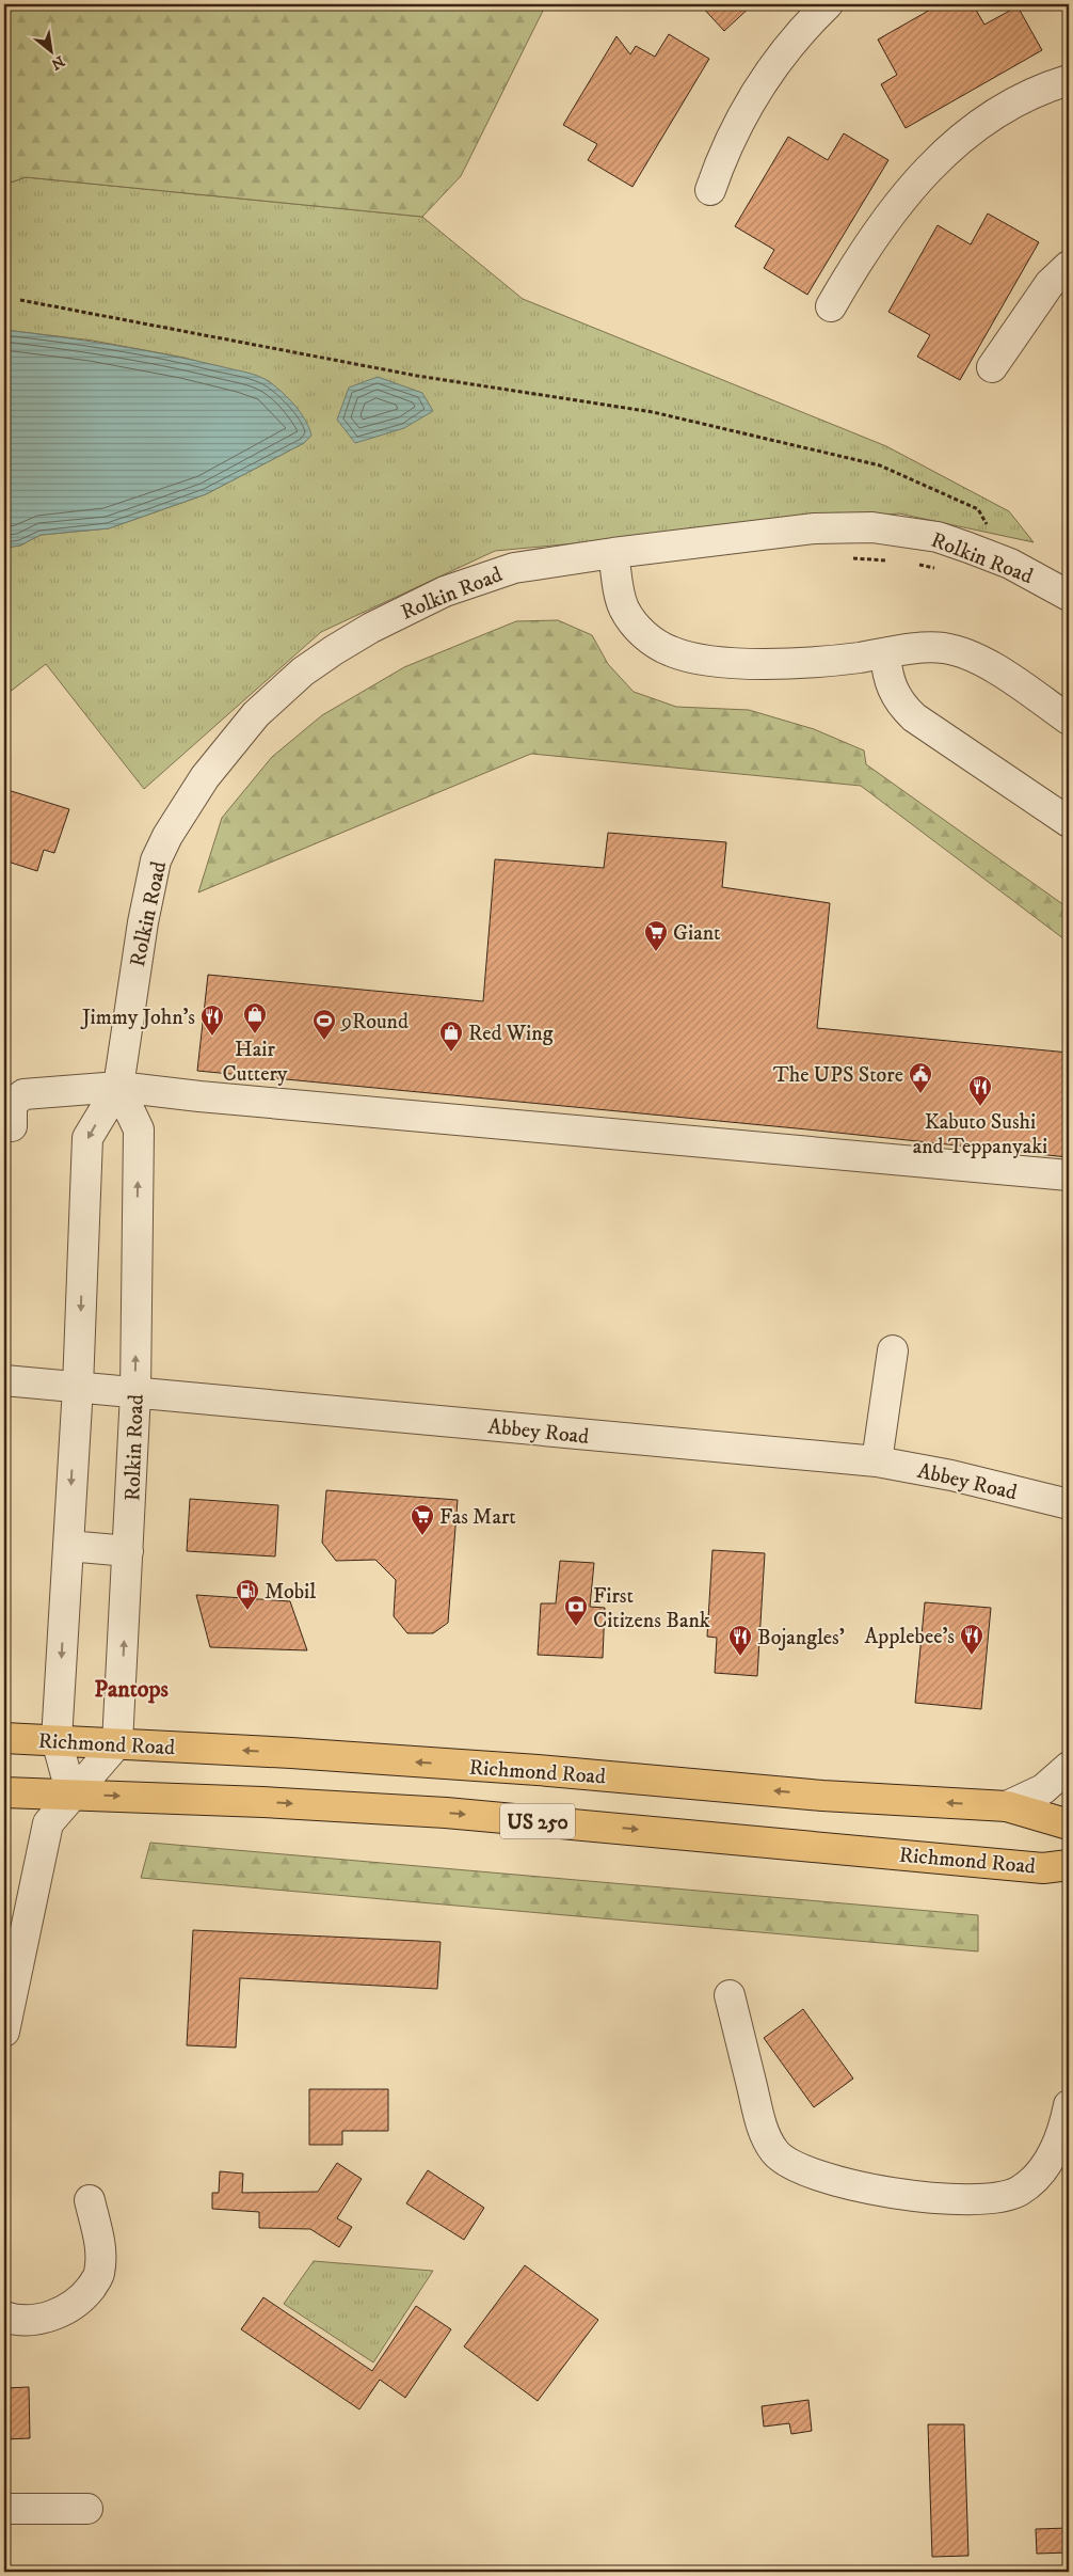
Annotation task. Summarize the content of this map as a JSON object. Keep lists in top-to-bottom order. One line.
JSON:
{"streets":{"highway":["Richmond Road","US 250"],"street":["Rolkin Road","Abbey Road"]},"crossings":[["Rolkin Road","Abbey Road"],["Rolkin Road","Richmond Road"]],"districts":["Pantops"],"places":{"supermarket":["Giant","Fas Mart"],"shop":["Hair Cuttery","Red Wing"],"restaurant":["Jimmy John's","Kabuto Sushi and Teppanyaki","Applebee's","Bojangles'"],"sports":["9Round"],"public building":["The UPS Store"],"fuel station":["Mobil"],"bank":["First Citizens Bank"]},"north":"bottom right"}
